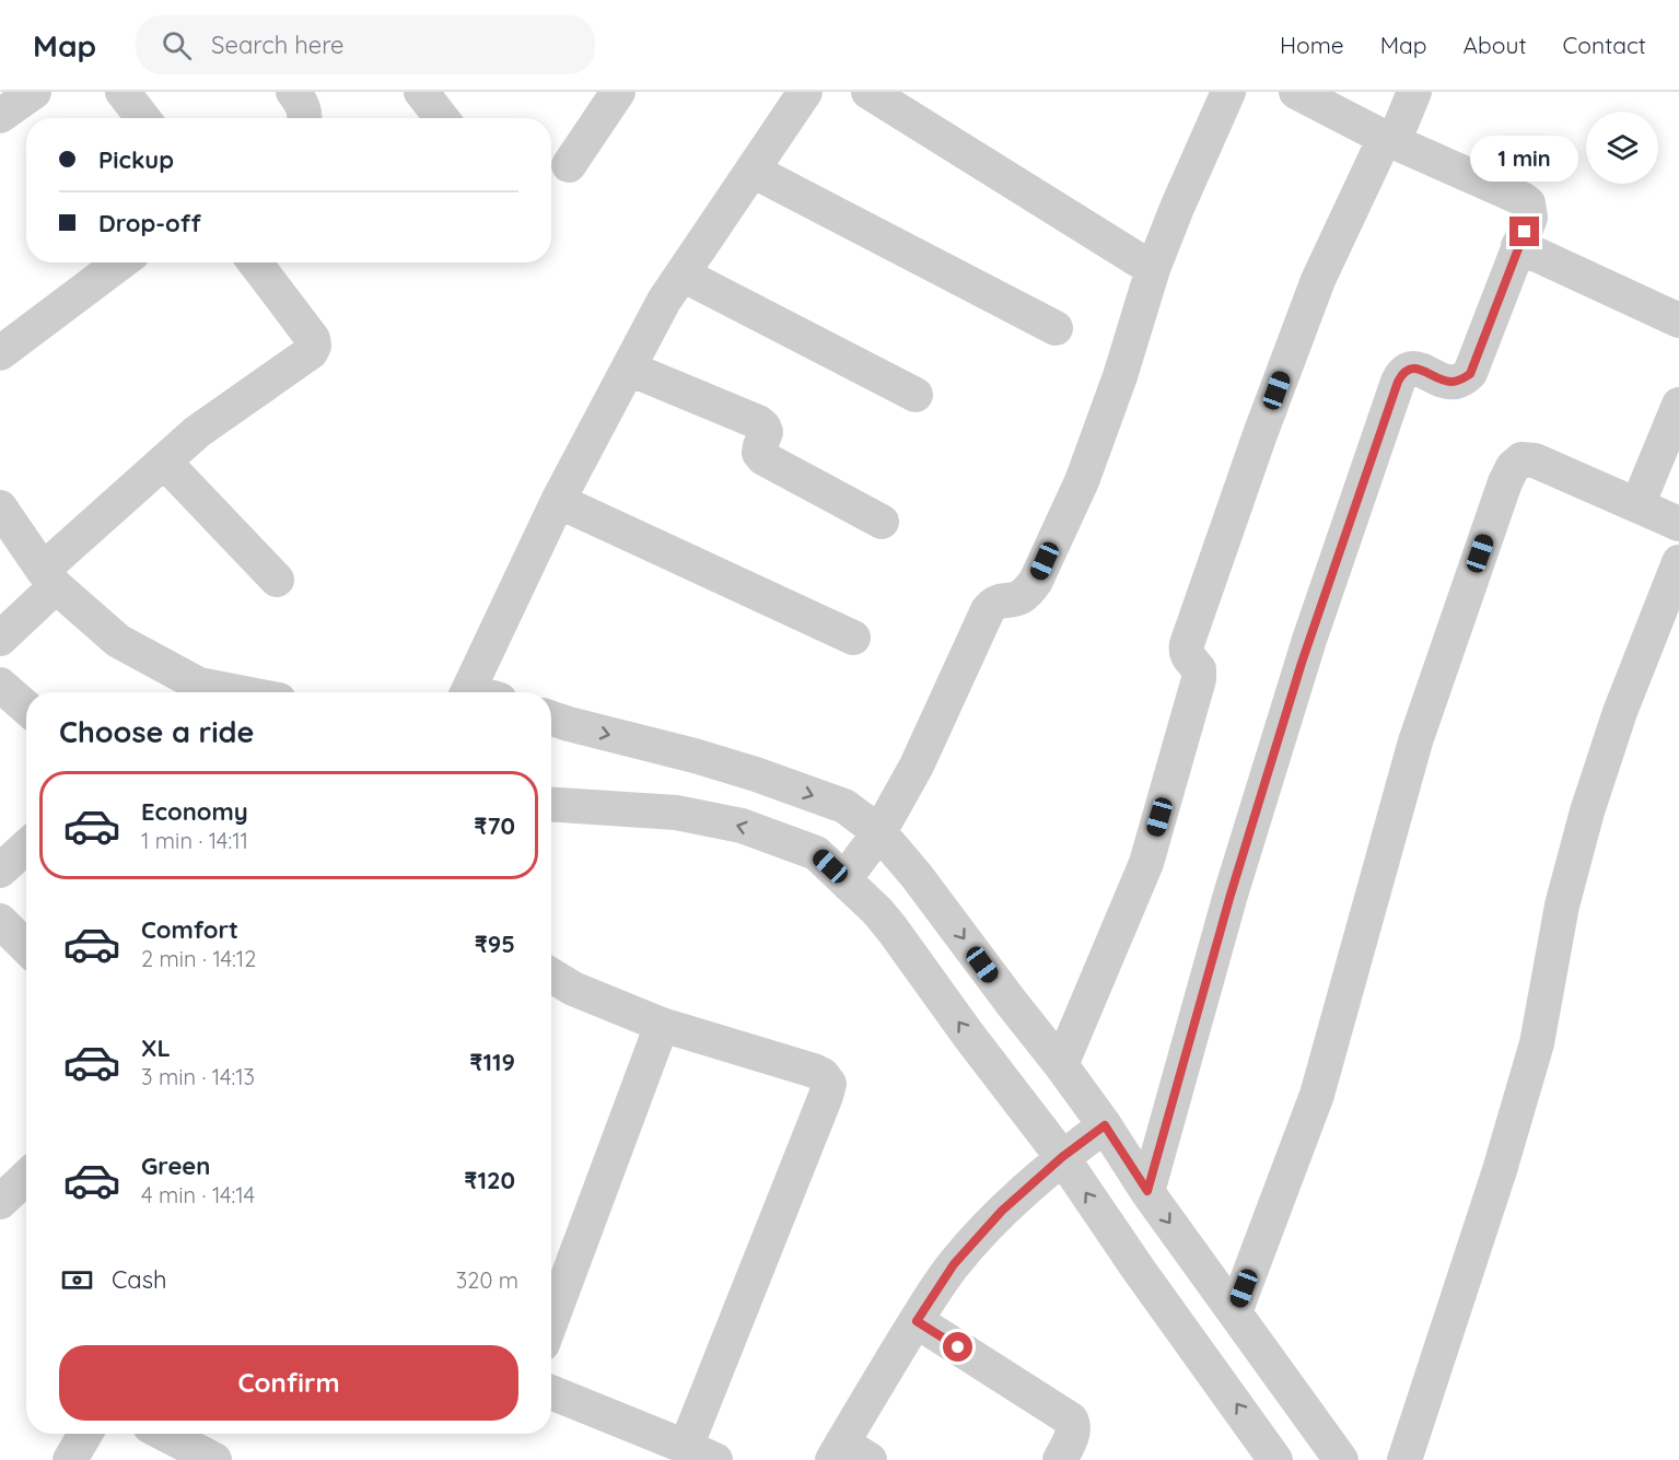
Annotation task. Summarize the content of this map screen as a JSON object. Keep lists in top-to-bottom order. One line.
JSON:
{"page":{"header":"Map","search":"Search here","nav":["Home","Map","About","Contact"],"banner":["Pickup","Drop-off"],"bubble":"1 min","heading":"Choose a ride","list":[{"name":"Economy","note":"1 min · 14:11","value":"₹70"},{"name":"Comfort","note":"2 min · 14:12","value":"₹95"},{"name":"XL","note":"3 min · 14:13","value":"₹119"},{"name":"Green","note":"4 min · 14:14","value":"₹120"}],"pay":["Cash","320 m"],"buttons":"Confirm"}}
